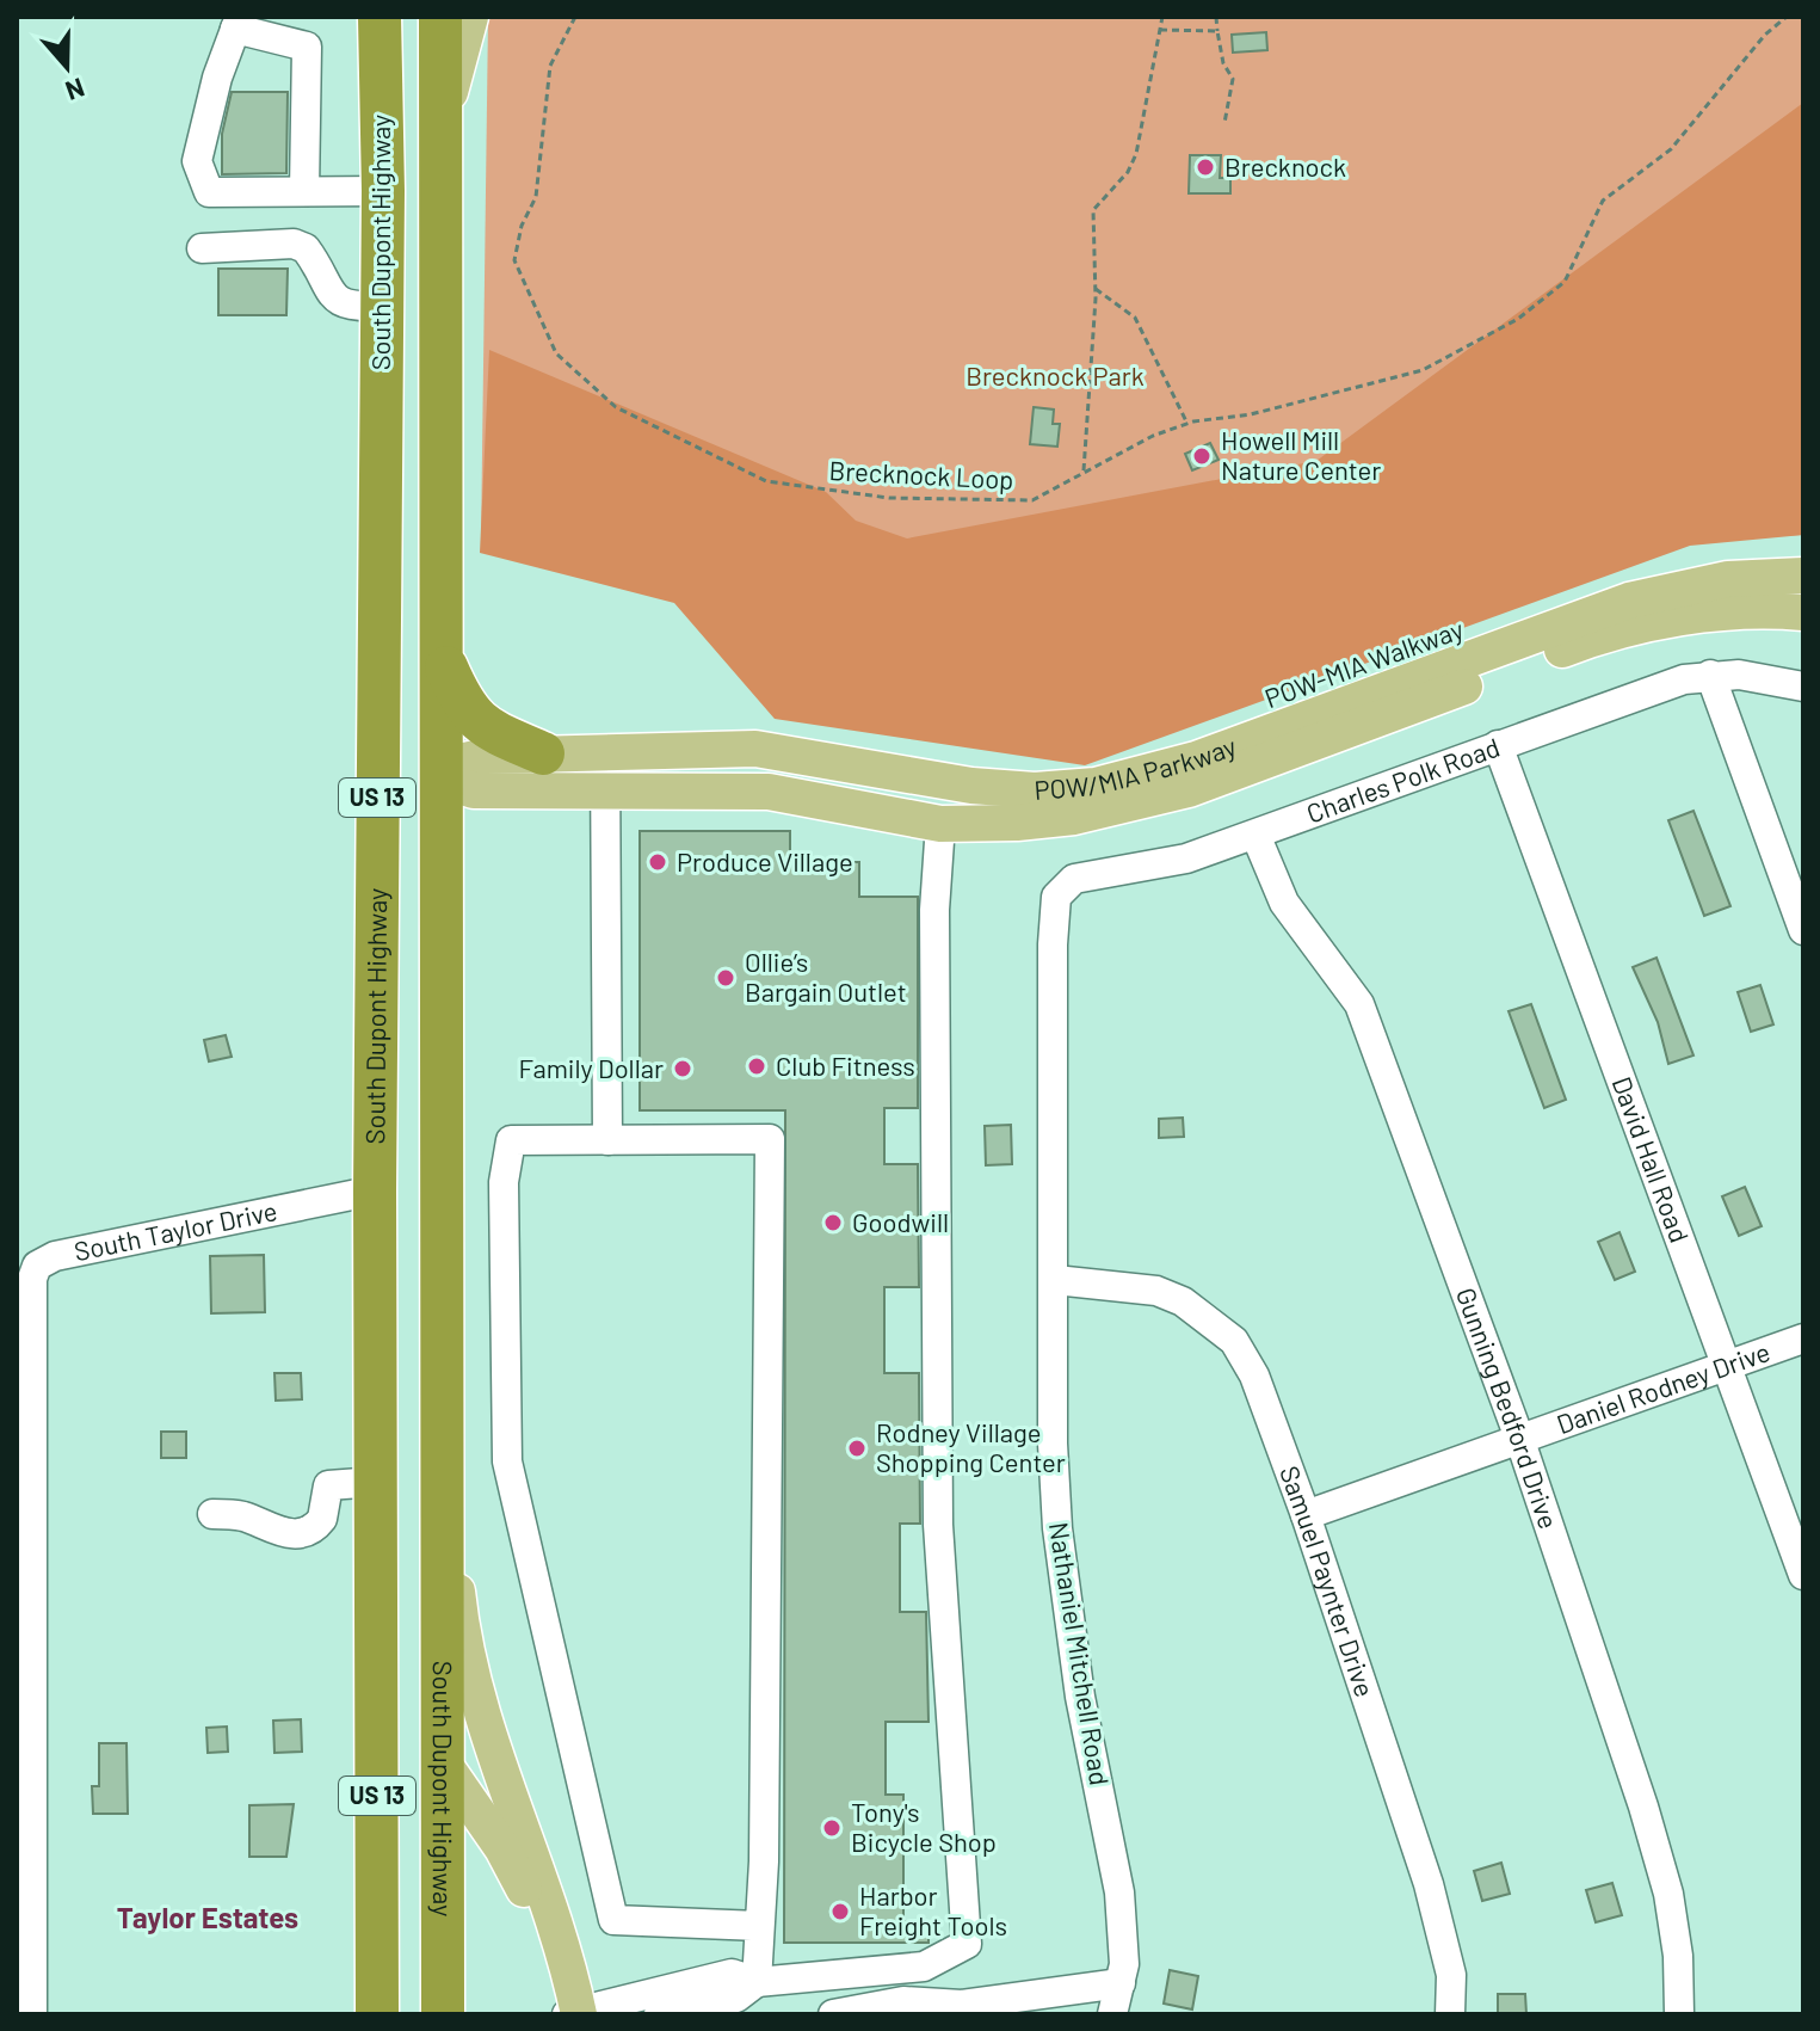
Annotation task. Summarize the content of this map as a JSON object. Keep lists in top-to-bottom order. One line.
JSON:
{"streets":{"highway":["South Dupont Highway","US 13"],"main road":["POW/MIA Parkway"],"street":["Charles Polk Road","David Hall Road","South Taylor Drive","Daniel Rodney Drive","Gunning Bedford Drive","Samuel Paynter Drive","Nathaniel Mitchell Road"],"path":["Brecknock Loop"]},"crossings":[["South Dupont Highway","POW/MIA Parkway"],["South Dupont Highway","South Taylor Drive"],["Charles Polk Road","David Hall Road"],["Charles Polk Road","Gunning Bedford Drive"],["Charles Polk Road","Nathaniel Mitchell Road"],["David Hall Road","Daniel Rodney Drive"],["Daniel Rodney Drive","Gunning Bedford Drive"],["Daniel Rodney Drive","Samuel Paynter Drive"],["Samuel Paynter Drive","Nathaniel Mitchell Road"]],"districts":["Taylor Estates"],"parks":["Brecknock Park"],"places":["Brecknock","Howell Mill Nature Center","Produce Village","Ollie’s Bargain Outlet","Club Fitness","Family Dollar","Goodwill","Rodney Village Shopping Center","Tony's Bicycle Shop","Harbor Freight Tools"],"north":"bottom"}
